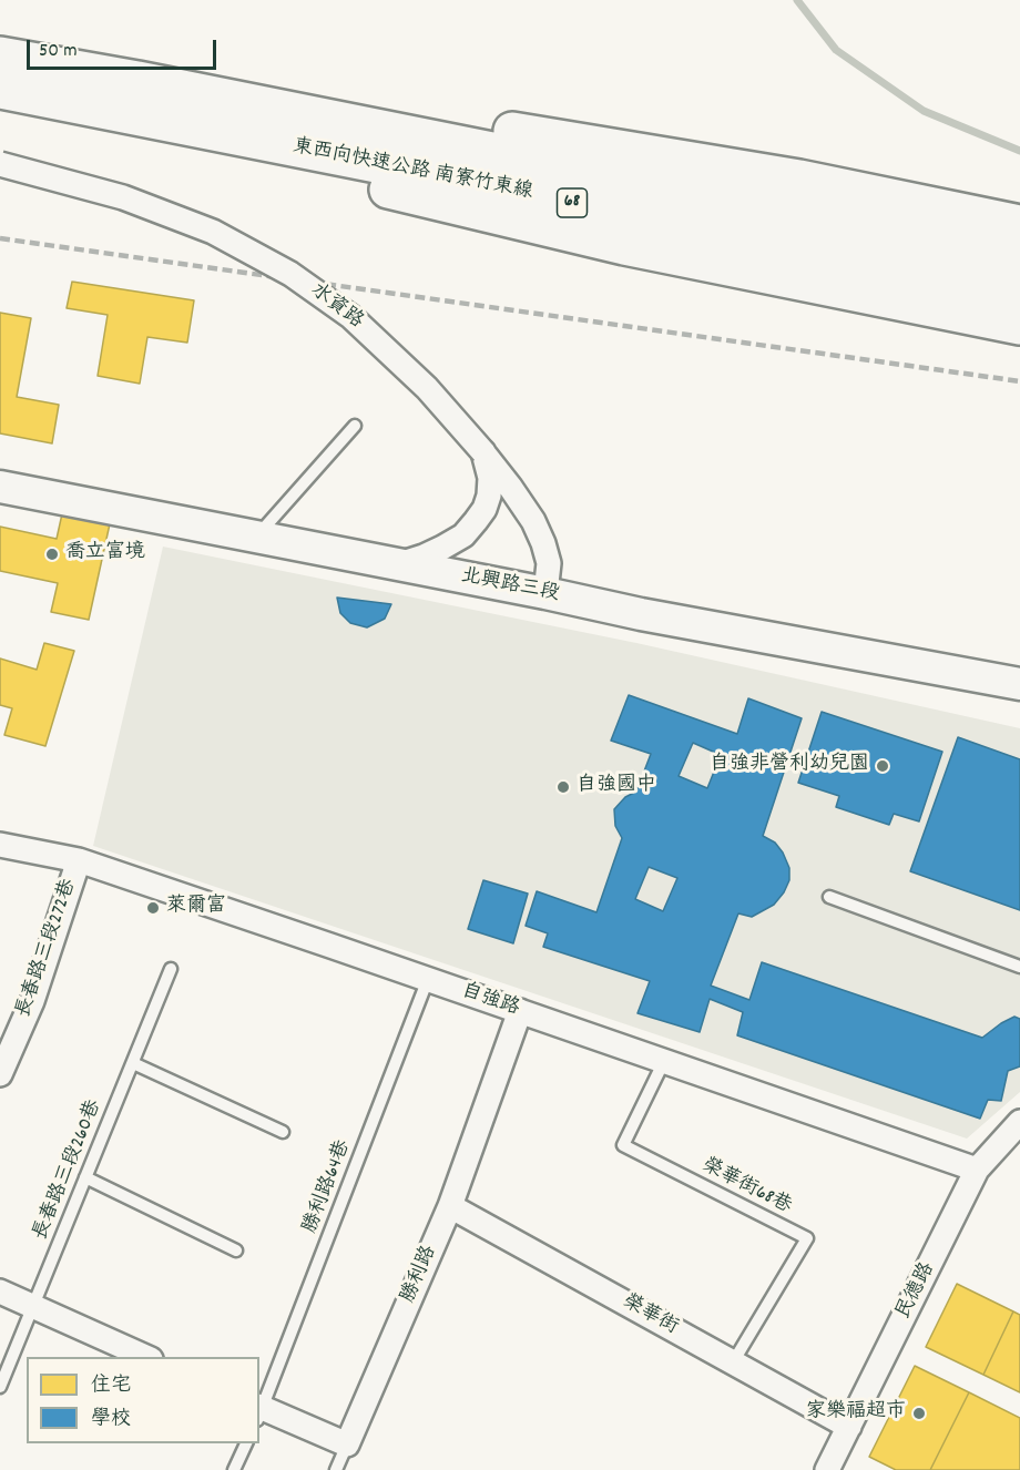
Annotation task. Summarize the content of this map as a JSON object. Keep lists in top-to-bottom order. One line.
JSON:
{"streets":{"highway":["東西向快速公路 南寮竹東線","68"],"street":["水資路","北興路三段","長春路三段272巷","自強路","勝利路","民德路","榮華街"],"lane":["長春路三段260巷","勝利路64巷","榮華街68巷"]},"crossings":[["水資路","北興路三段"],["長春路三段272巷","自強路"],["自強路","勝利路64巷"],["自強路","榮華街68巷"],["自強路","勝利路"],["自強路","民德路"],["榮華街68巷","榮華街"],["勝利路","榮華街"],["民德路","榮華街"]],"places":["喬立富境","自強非營利幼兒園","自強國中","萊爾富","家樂福超市"],"legend":["住宅","學校"],"scale_bar":"50 m"}
